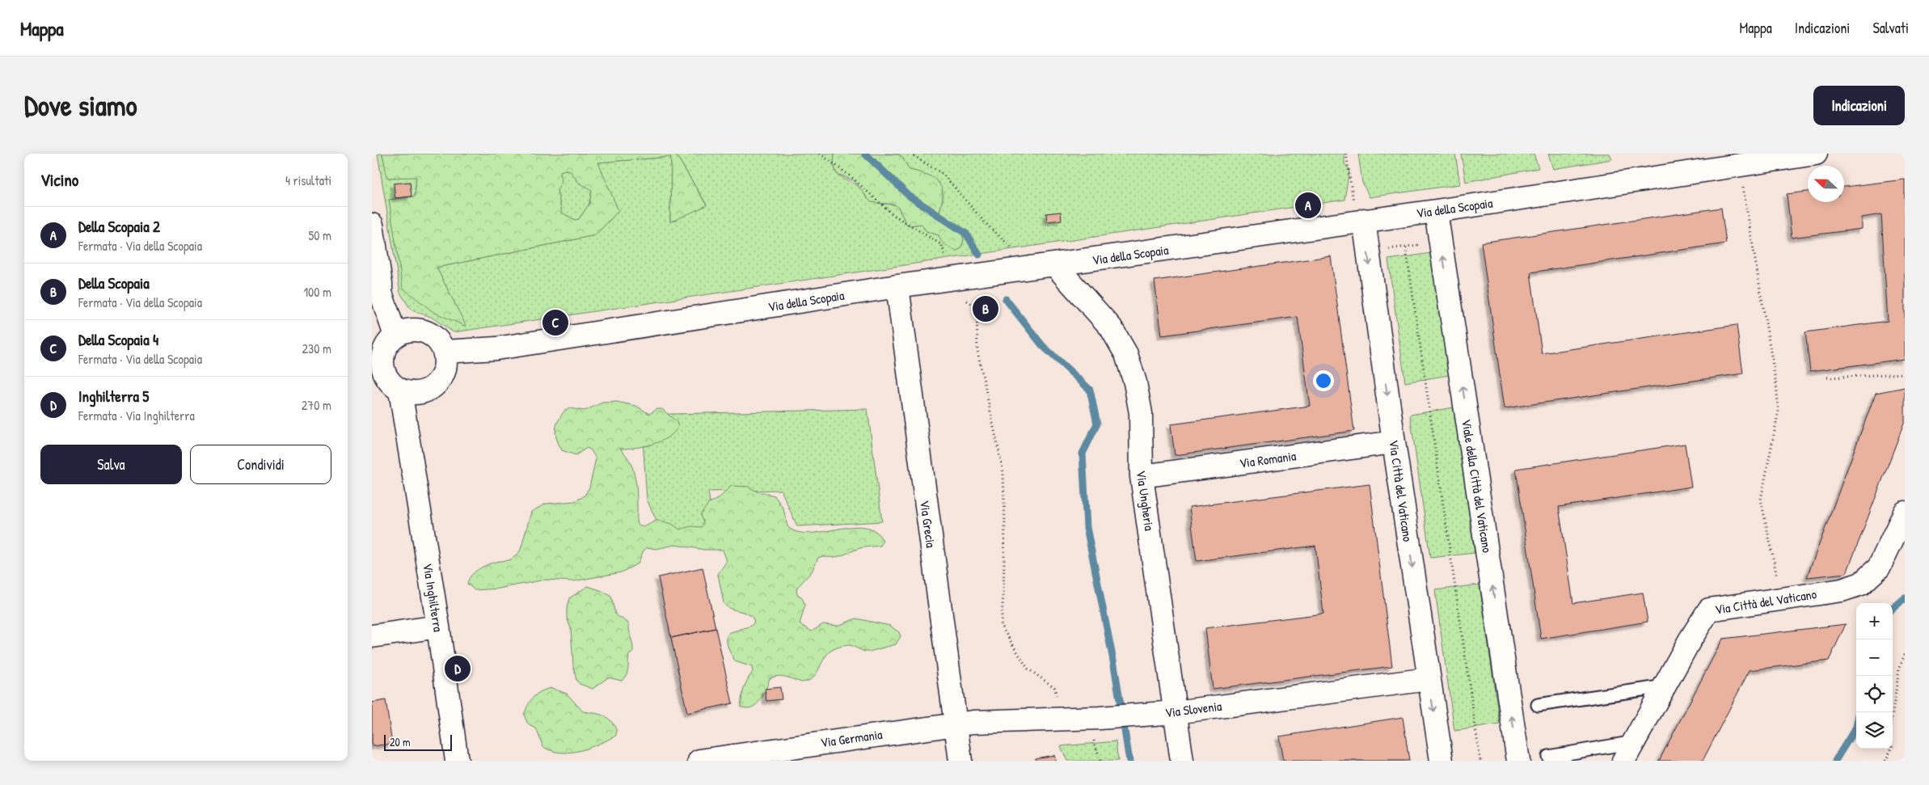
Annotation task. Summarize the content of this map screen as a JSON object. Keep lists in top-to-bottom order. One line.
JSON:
{"streets":{"street":["Via della Scopaia","Via Romania","Viale della Città del Vaticano","Via Città del Vaticano","Via Ungheria","Via Grecia","Via Inghilterra","Via Slovenia","Via Germania"]},"crossings":[["Via della Scopaia","Viale della Città del Vaticano"],["Via della Scopaia","Via Città del Vaticano"],["Via della Scopaia","Via Ungheria"],["Via della Scopaia","Via Grecia"],["Via della Scopaia","Via Inghilterra"],["Via Romania","Via Città del Vaticano"],["Via Romania","Via Ungheria"],["Via Città del Vaticano","Via Slovenia"],["Via Ungheria","Via Slovenia"],["Via Grecia","Via Slovenia"],["Via Grecia","Via Germania"],["Via Slovenia","Via Germania"]],"one_way":["Viale della Città del Vaticano","Via Città del Vaticano"],"scale_bar":"20 m","north":"left","page":{"header":"Mappa","nav":["Mappa","Indicazioni","Salvati"],"buttons":["Indicazioni",["Salva","Condividi"]],"title":"Dove siamo","heading":["Vicino","4 risultati"],"pins":["A","B","C","D"],"list":[{"mark":"A","name":"Della Scopaia 2","note":"Fermata · Via della Scopaia","value":"50 m"},{"mark":"B","name":"Della Scopaia","note":"Fermata · Via della Scopaia","value":"100 m"},{"mark":"C","name":"Della Scopaia 4","note":"Fermata · Via della Scopaia","value":"230 m"},{"mark":"D","name":"Inghilterra 5","note":"Fermata · Via Inghilterra","value":"270 m"}],"map_buttons":["+","−"],"scale":"20 m"}}
